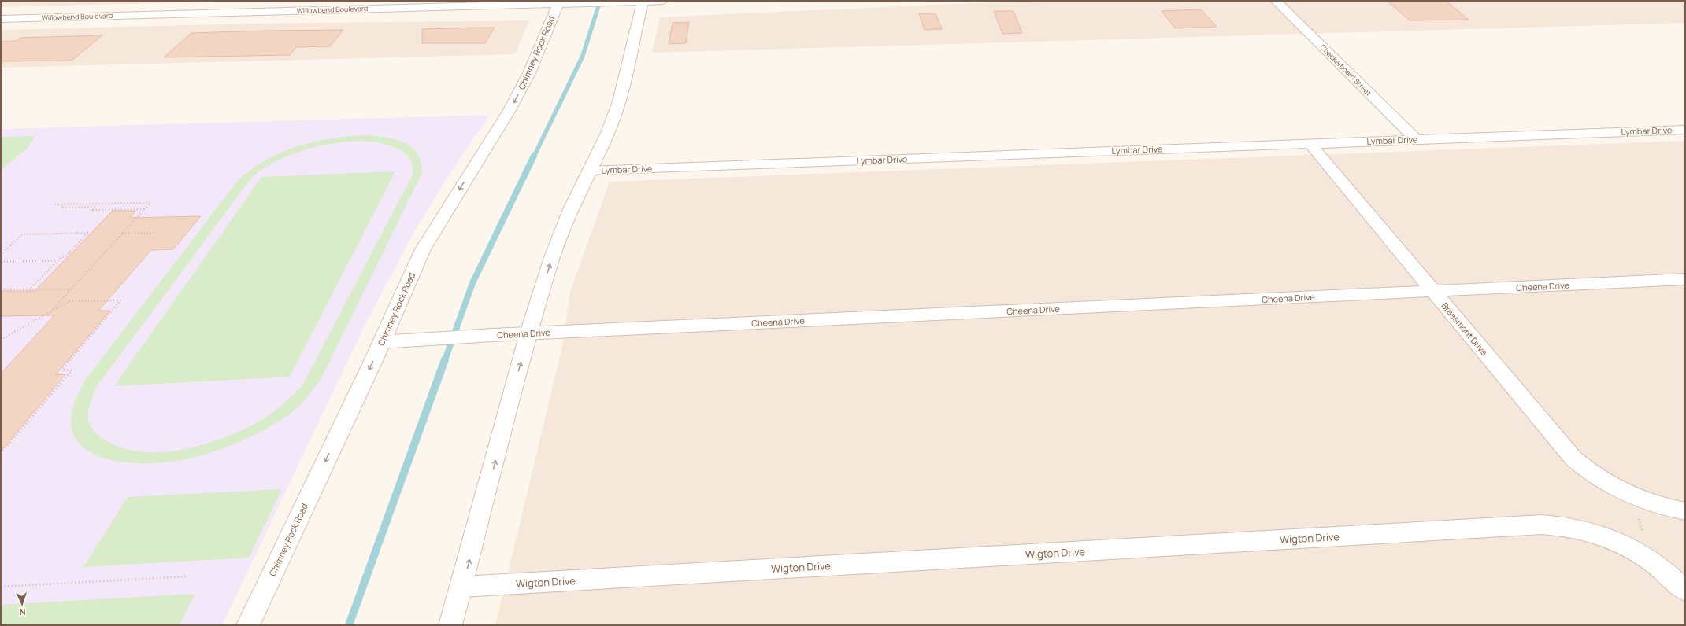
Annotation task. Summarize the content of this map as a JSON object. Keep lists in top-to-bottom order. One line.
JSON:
{"streets":{"street":["Willowbend Boulevard","Chimney Rock Road","Checkerboard Street","Lymbar Drive","Cheena Drive","Braesmont Drive","Wigton Drive"]},"crossings":[["Willowbend Boulevard","Chimney Rock Road"],["Chimney Rock Road","Cheena Drive"],["Checkerboard Street","Lymbar Drive"],["Lymbar Drive","Braesmont Drive"],["Cheena Drive","Braesmont Drive"]],"north":"bottom"}
